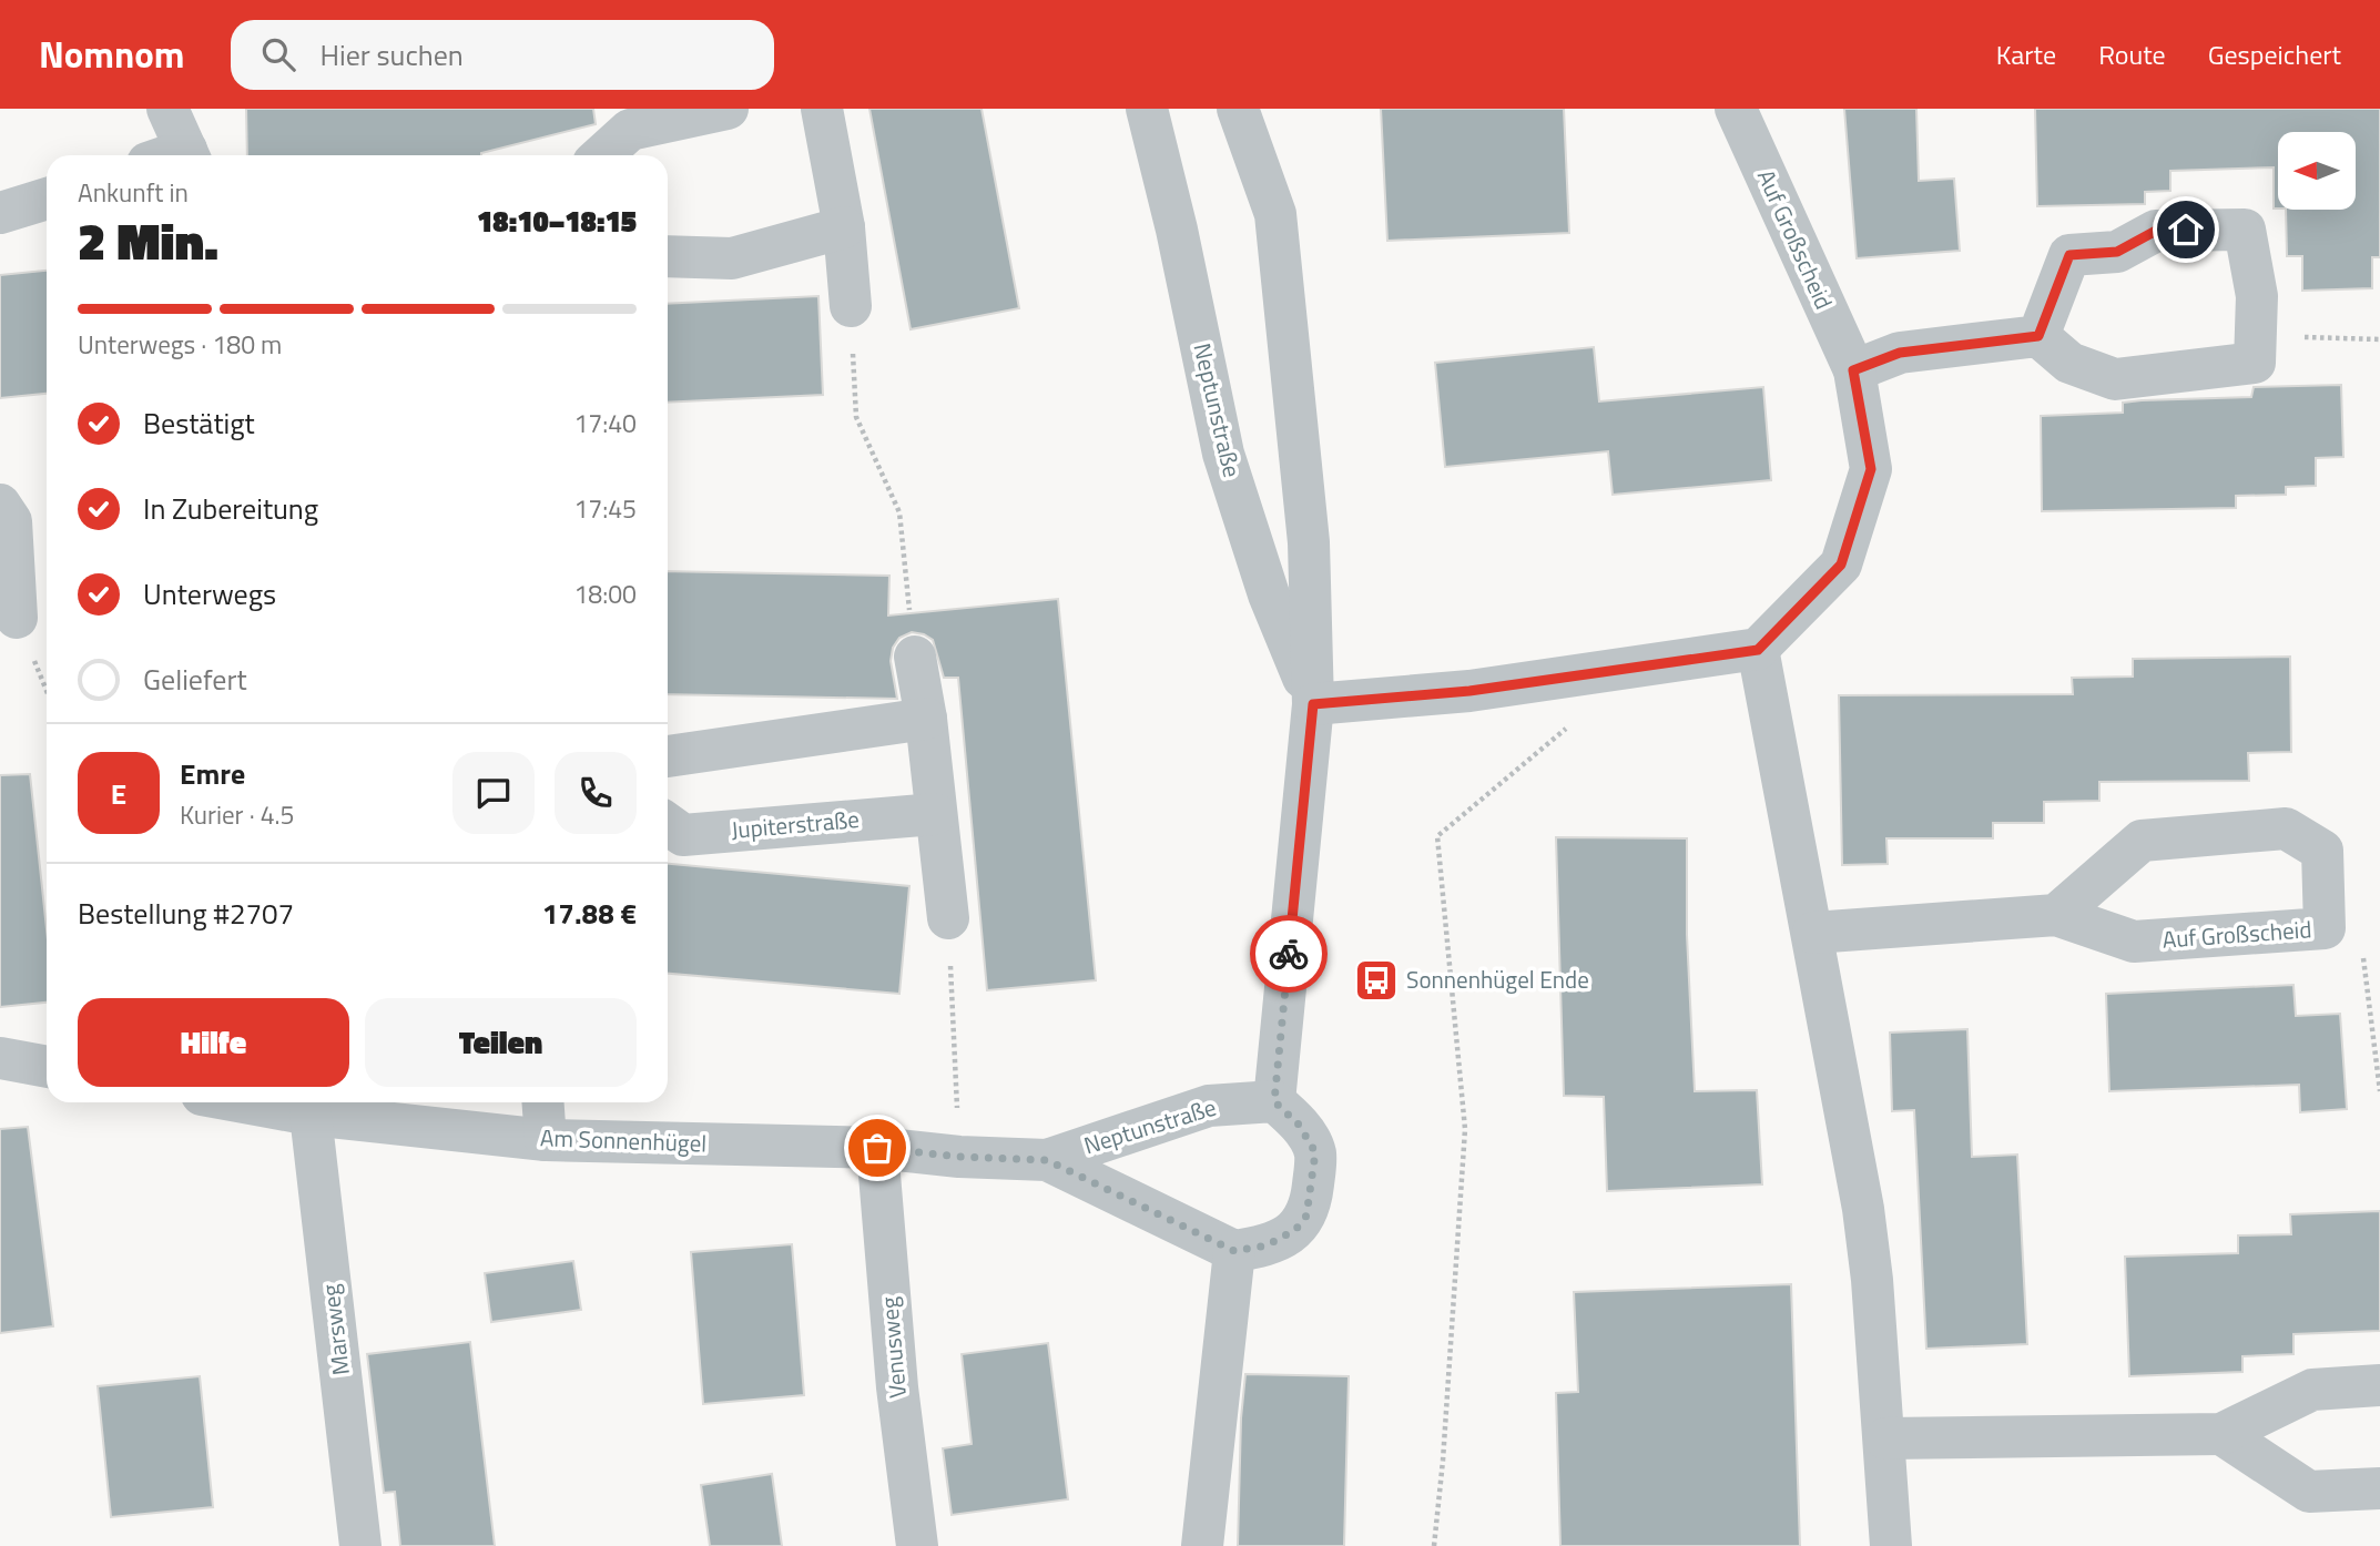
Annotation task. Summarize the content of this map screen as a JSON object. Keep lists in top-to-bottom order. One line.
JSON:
{"streets":{"street":["Auf Großscheid","Neptunstraße","Jupiterstraße","Am Sonnenhügel","Marsweg","Venusweg"]},"crossings":[["Neptunstraße","Am Sonnenhügel"],["Am Sonnenhügel","Marsweg"],["Am Sonnenhügel","Venusweg"]],"places":{"bus stop":["Sonnenhügel Ende"]},"north":"left","page":{"header":"Nomnom","search":"Hier suchen","nav":["Karte","Route","Gespeichert"],"heading":["2 Min.","Ankunft in","18:10–18:15"],"panel":["Emre","Kurier · 4.5","Bestellung #2707","17.88 €"],"bar":"Unterwegs · 180 m","list":[["Bestätigt","17:40"],["In Zubereitung","17:45"],["Unterwegs","18:00"],"Geliefert"],"round":"E","buttons":["Hilfe","Teilen"]}}
